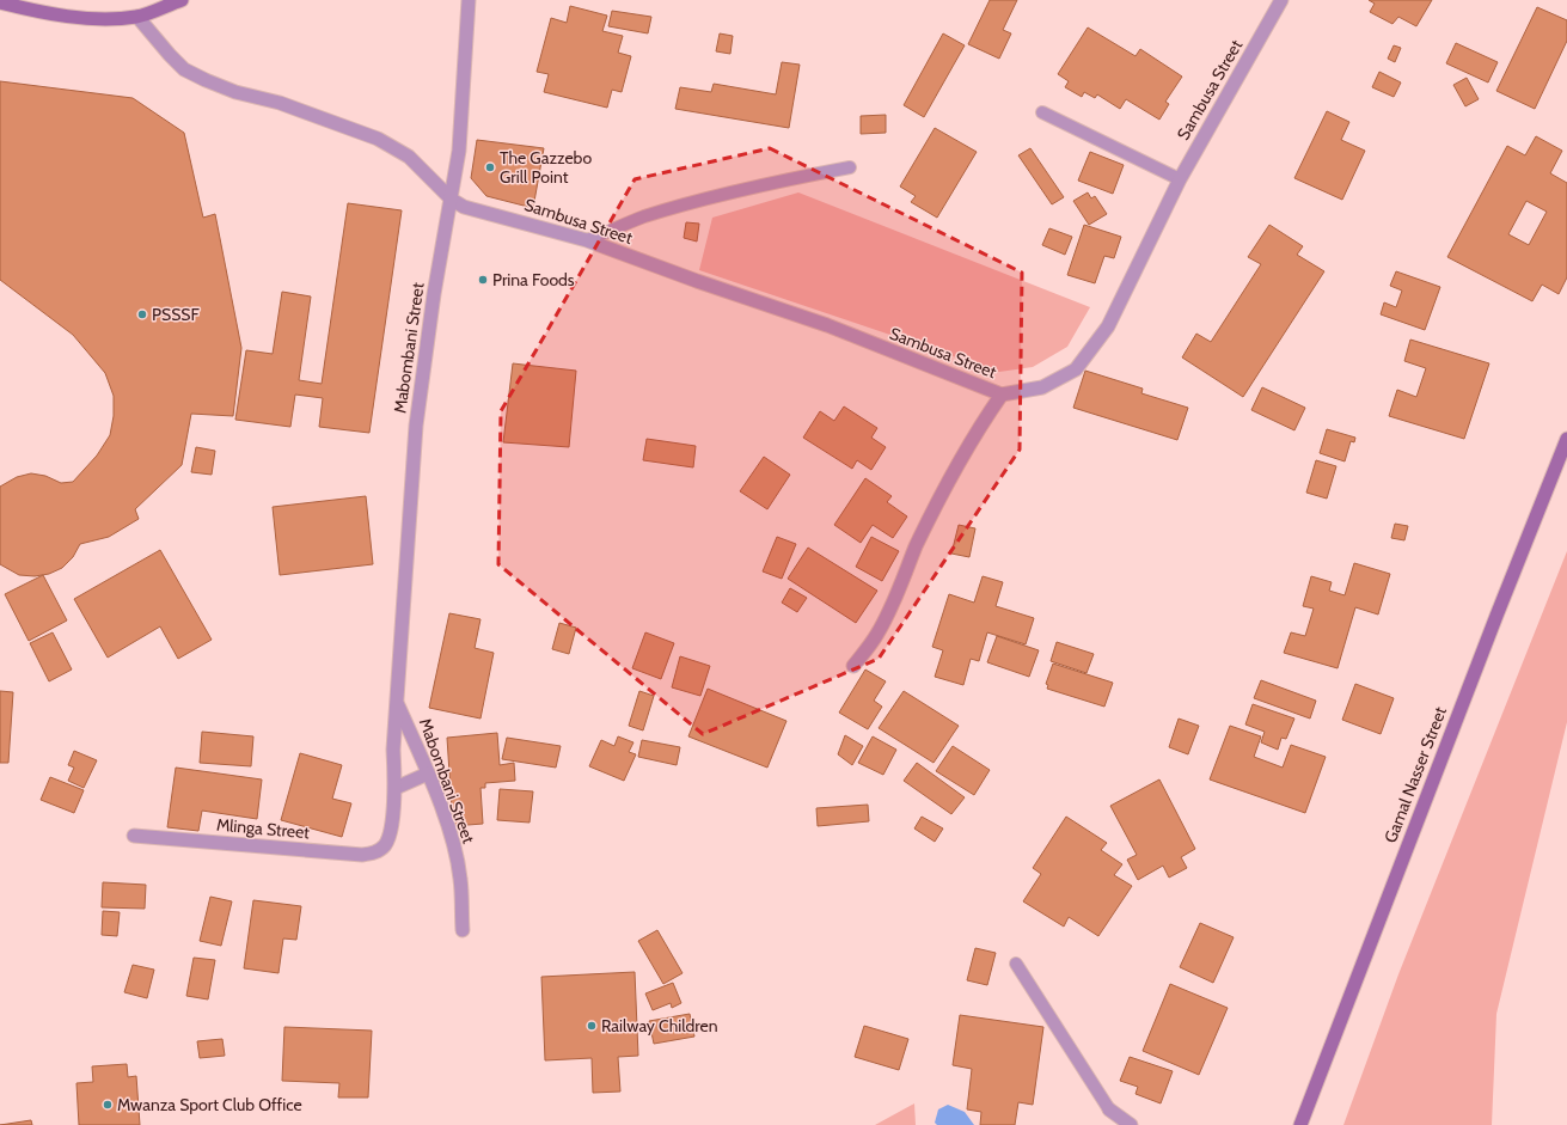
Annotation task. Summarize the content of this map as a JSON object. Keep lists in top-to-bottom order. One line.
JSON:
{"streets":{"main road":["Gamal Nasser Street"],"street":["Sambusa Street","Mabombani Street","Mlinga Street"]},"crossings":[["Sambusa Street","Mabombani Street"],["Mabombani Street","Mlinga Street"]],"places":["The Gazzebo Grill Point","Prina Foods","PSSSF","Railway Children","Mwanza Sport Club Office"]}
